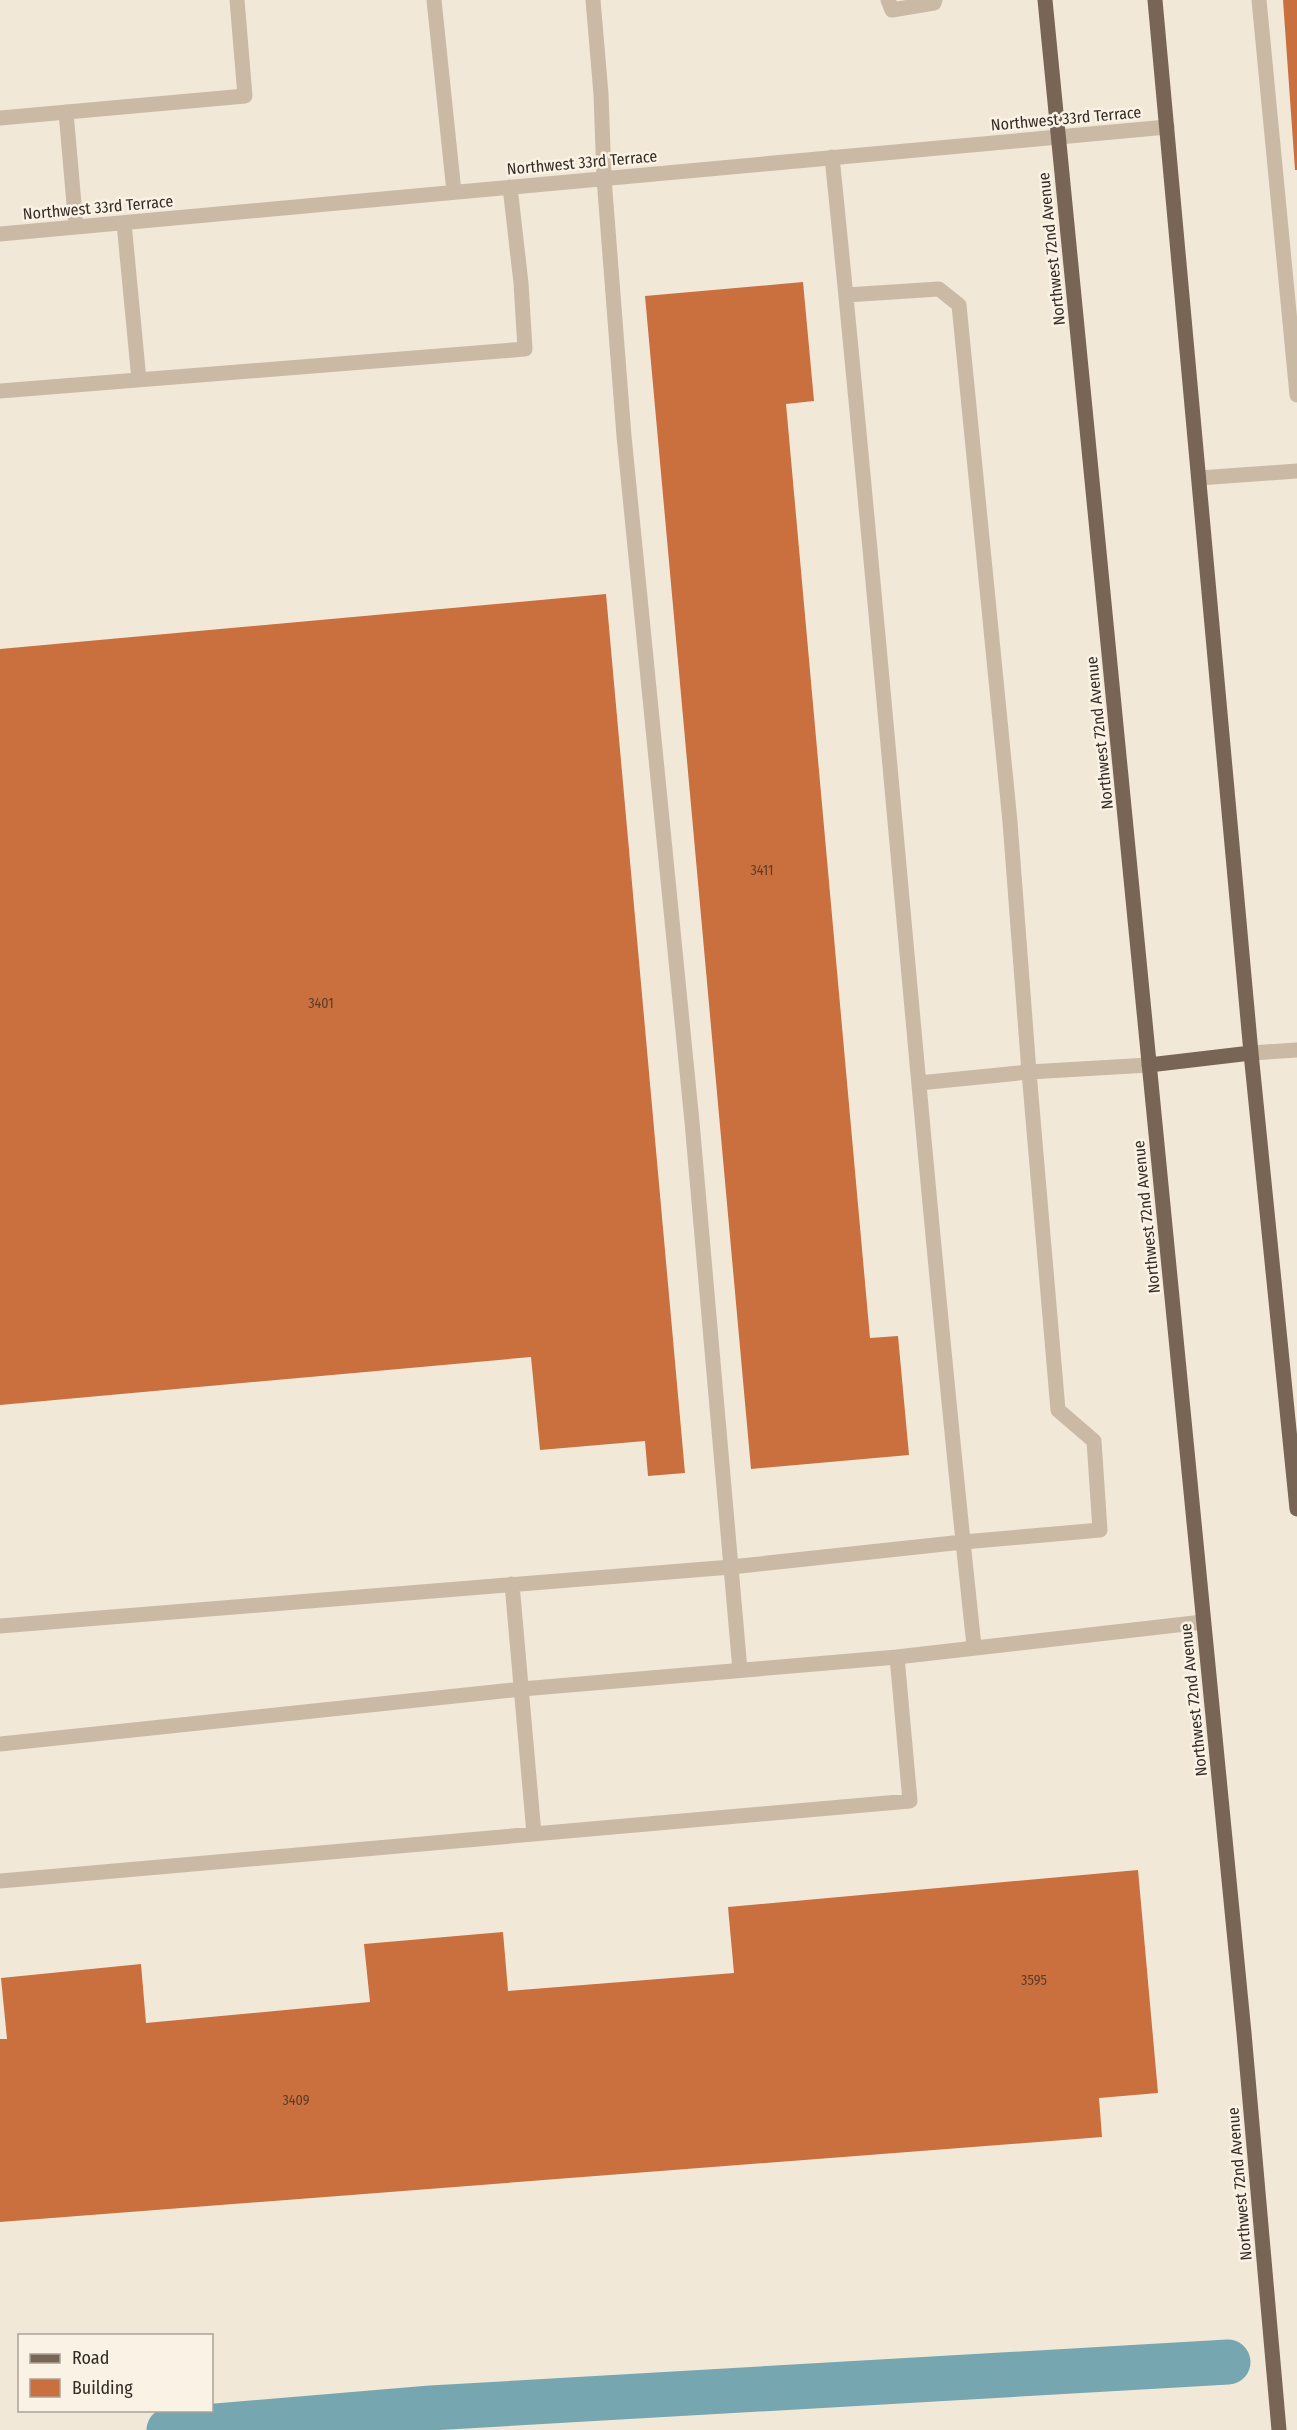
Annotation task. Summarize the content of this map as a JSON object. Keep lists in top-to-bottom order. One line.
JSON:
{"streets":{"main road":["Northwest 72nd Avenue"],"street":["Northwest 33rd Terrace"]},"crossings":[["Northwest 33rd Terrace","Northwest 72nd Avenue"]],"house_numbers":["3411","3401","3595","3409"],"legend":["Road","Building"]}
